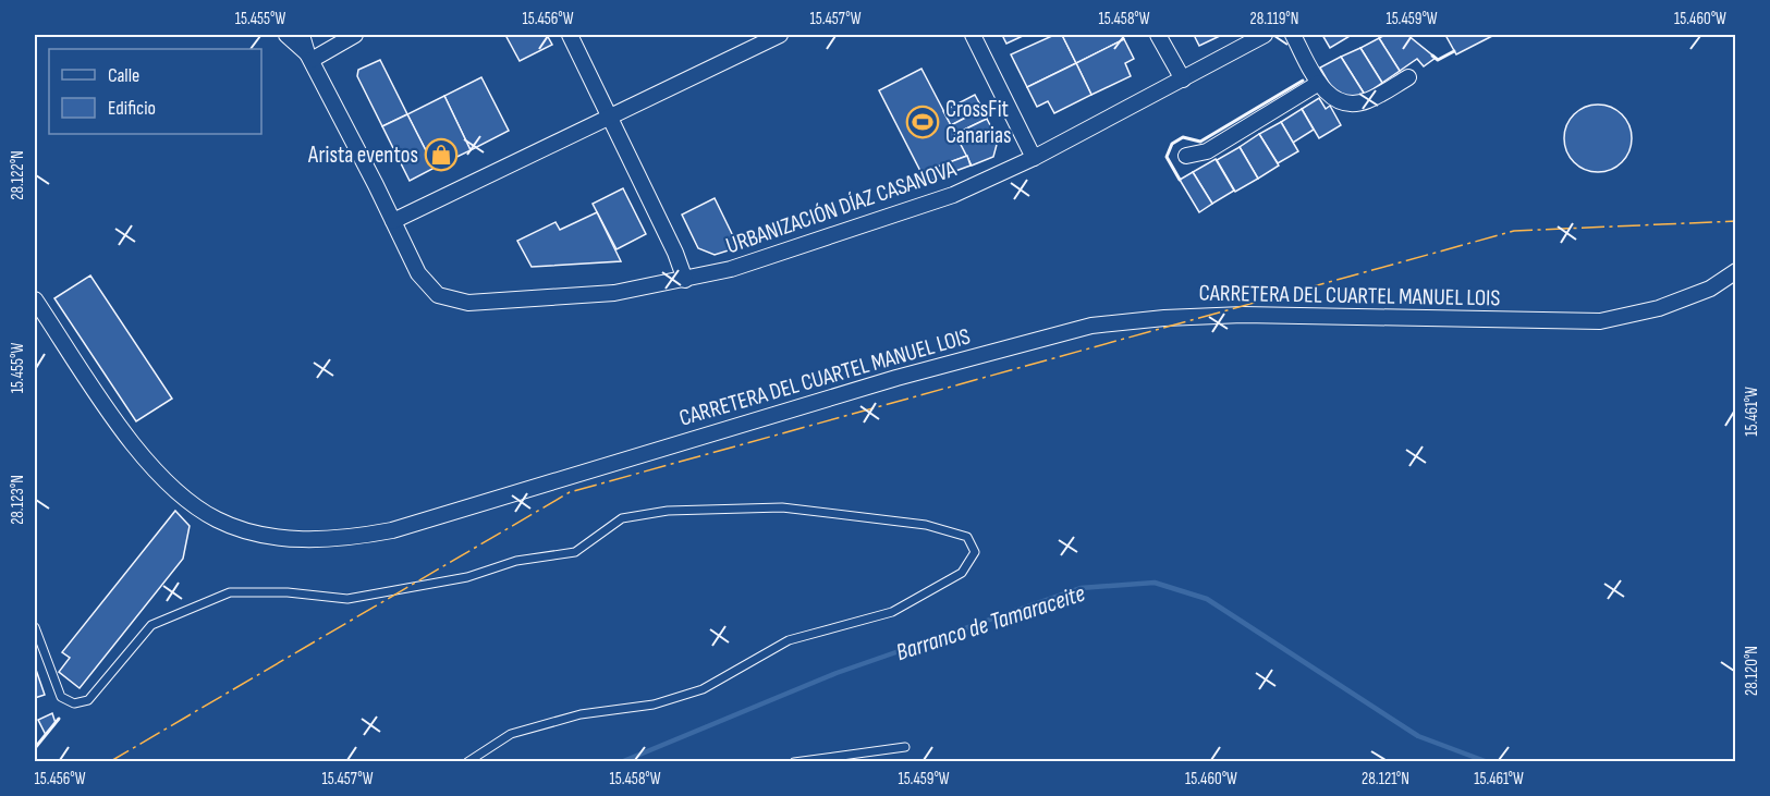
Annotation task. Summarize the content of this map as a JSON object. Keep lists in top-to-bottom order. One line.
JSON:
{"streets":{"street":["URBANIZACIÓN DÍAZ CASANOVA","CARRETERA DEL CUARTEL MANUEL LOIS"]},"water":["Barranco de Tamaraceite"],"places":{"sports":["CrossFit Canarias"],"shop":["Arista eventos"]},"legend":["Calle","Edificio"],"coordinates":["15.455°W","15.456°W","15.457°W","15.458°W","28.119°N","15.459°W","15.460°W","28.122°N","15.461°W","28.123°N","28.120°N","28.121°N"]}
